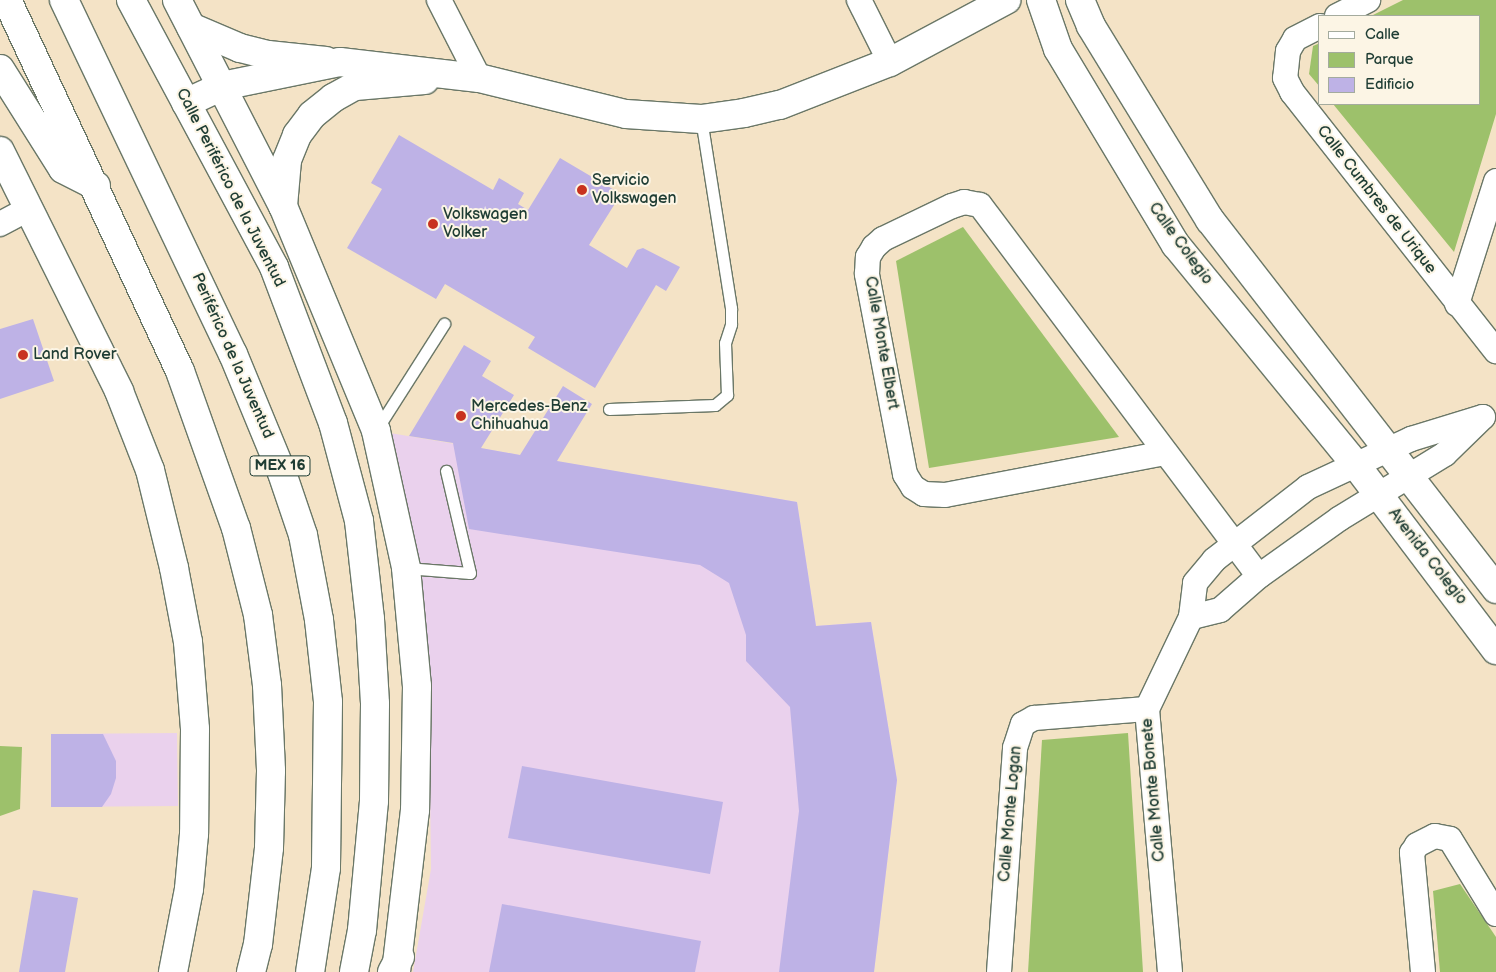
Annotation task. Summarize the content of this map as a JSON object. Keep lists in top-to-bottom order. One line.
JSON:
{"streets":{"main road":["Calle Periférico de la Juventud","Calle Colegio","Periférico de la Juventud","MEX 16","Avenida Colegio"],"street":["Calle Cumbres de Urique","Calle Monte Elbert","Calle Monte Bonete","Calle Monte Logan"]},"crossings":[["Calle Colegio","Avenida Colegio"],["Calle Colegio","Calle Monte Bonete"],["Calle Monte Elbert","Calle Monte Bonete"],["Avenida Colegio","Calle Monte Bonete"],["Calle Monte Bonete","Calle Monte Logan"]],"places":["Servicio Volkswagen","Volkswagen Volker","Land Rover","Mercedes-Benz Chihuahua"],"legend":["Calle","Parque","Edificio"]}
